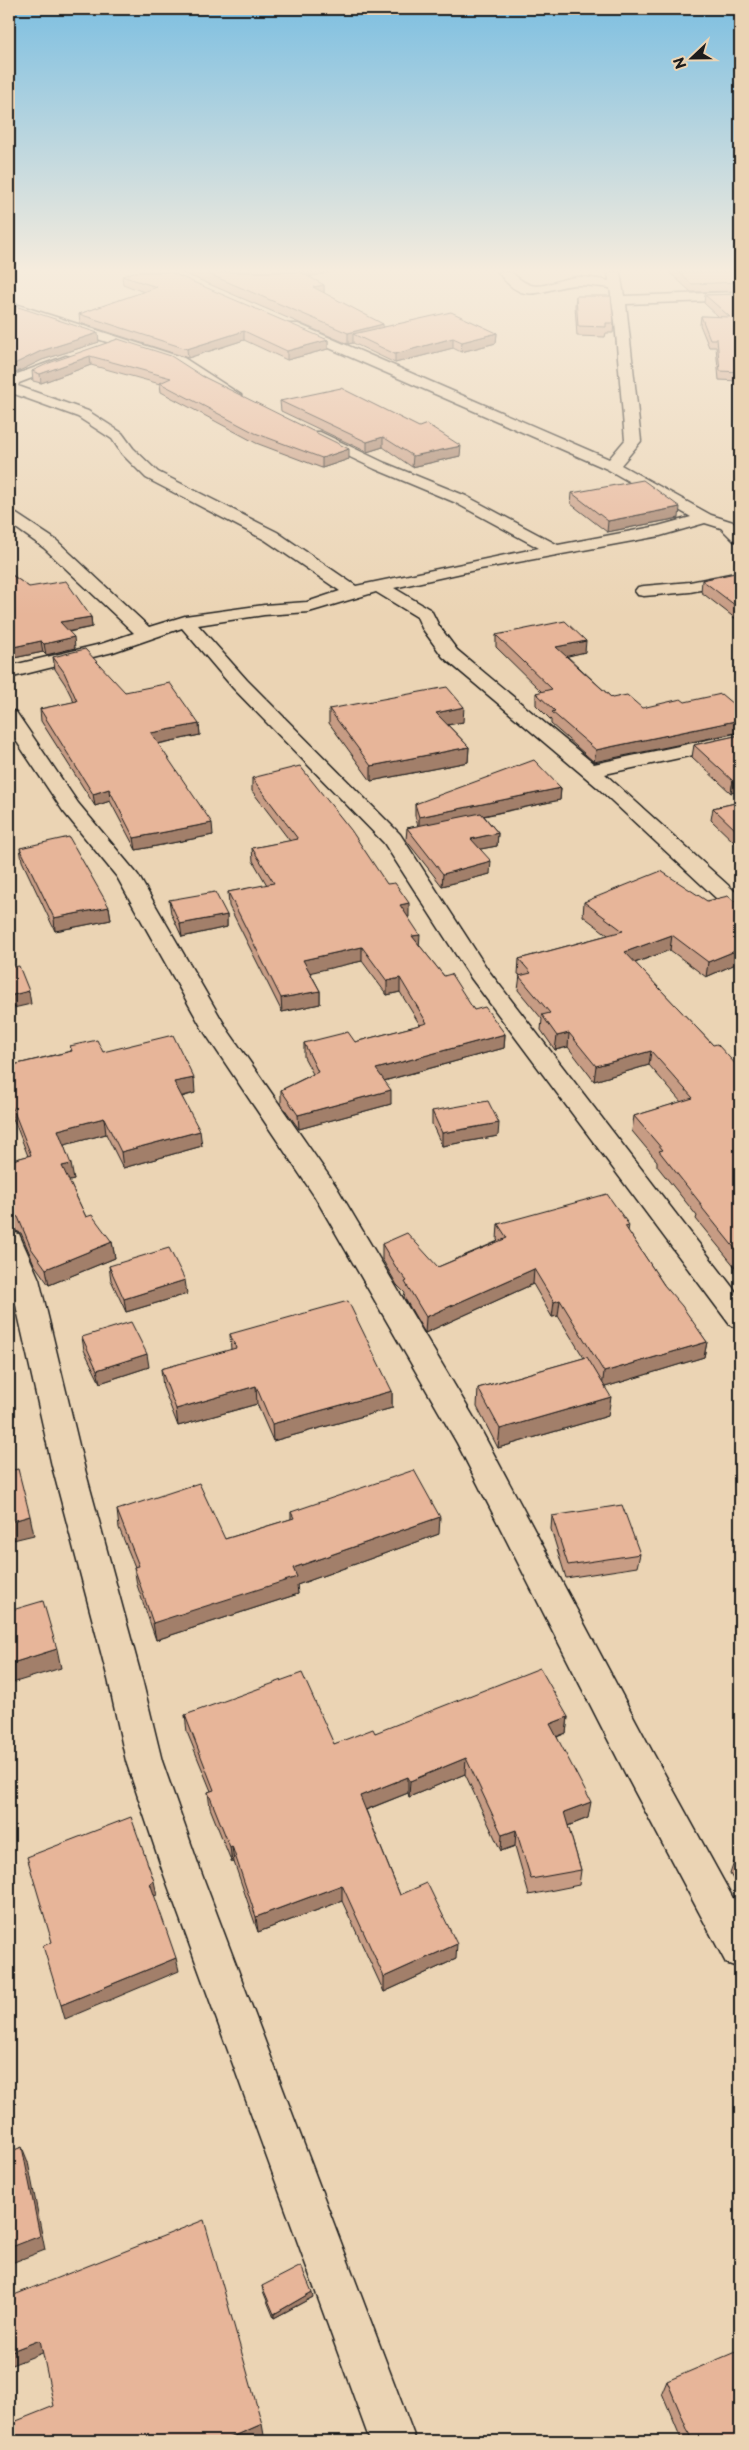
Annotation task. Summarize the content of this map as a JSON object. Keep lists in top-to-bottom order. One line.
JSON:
{"north":"left"}
